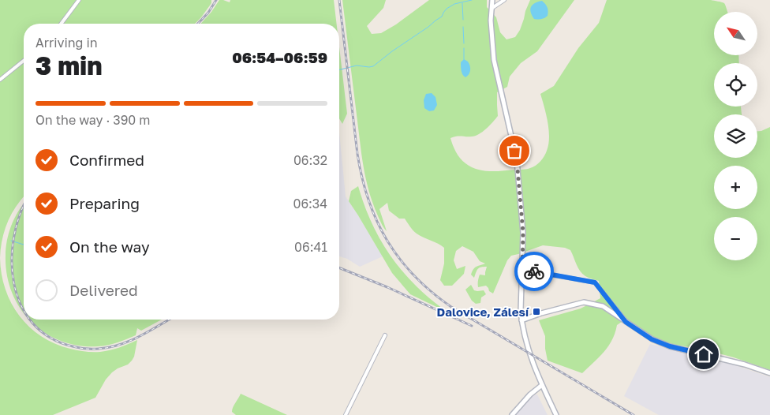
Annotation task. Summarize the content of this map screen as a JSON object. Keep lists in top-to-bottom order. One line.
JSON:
{"places":{"transit":["Dalovice, Zálesí"]},"north":"top left","page":{"map_buttons":["+","−"],"heading":["3 min","Arriving in","06:54–06:59"],"bar":"On the way · 390 m","list":[["Confirmed","06:32"],["Preparing","06:34"],["On the way","06:41"],"Delivered"]}}
